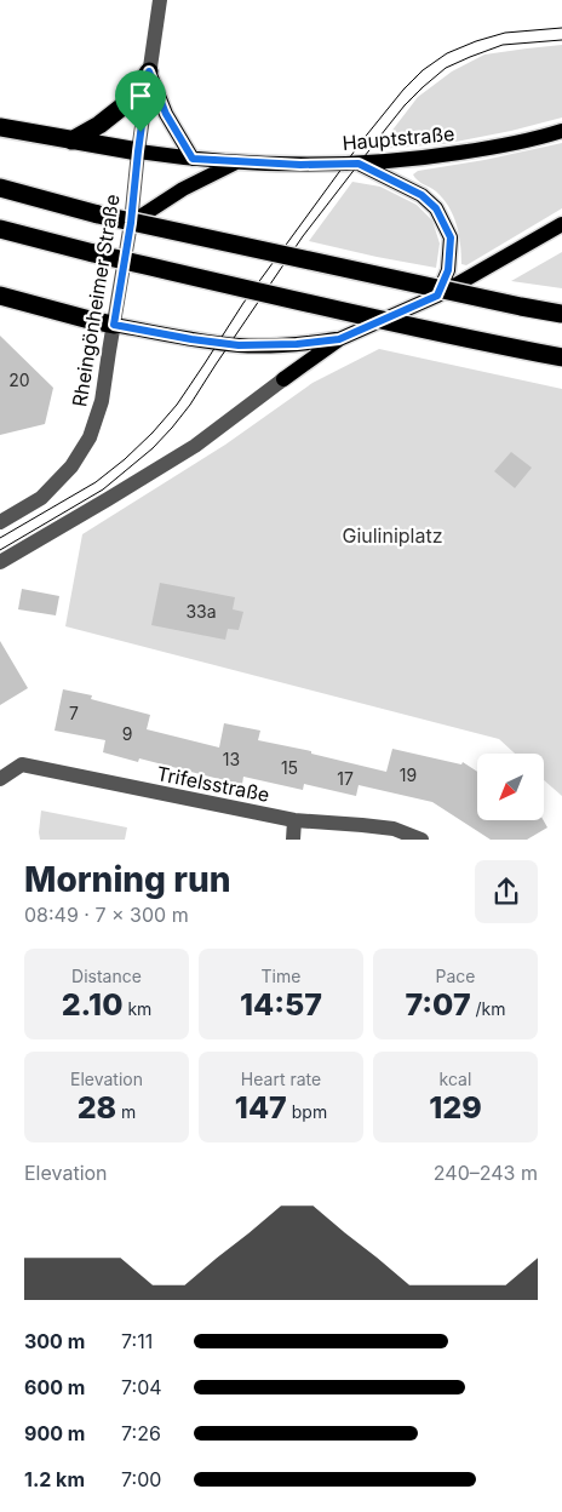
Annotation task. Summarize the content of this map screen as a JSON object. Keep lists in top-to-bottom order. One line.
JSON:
{"streets":{"main road":["Hauptstraße"],"street":["Rheingönheimer Straße","Trifelsstraße"]},"crossings":[["Hauptstraße","Rheingönheimer Straße"]],"parks":["Giuliniplatz"],"house_numbers":["20","33a","7","9","13","15","19","17"],"north":"bottom left","page":{"heading":["Morning run","08:49 · 7 × 300 m"],"stats":[["Distance","2.10 km"],["Time","14:57"],["Pace","7:07 /km"],["Elevation","28 m"],["Heart rate","147 bpm"],["kcal","129"]],"chart":["Elevation","240–243 m"],"list":[{"name":"300 m","note":"7:11"},{"name":"600 m","note":"7:04"},{"name":"900 m","note":"7:26"},{"name":"1.2 km","note":"7:00"}]}}
